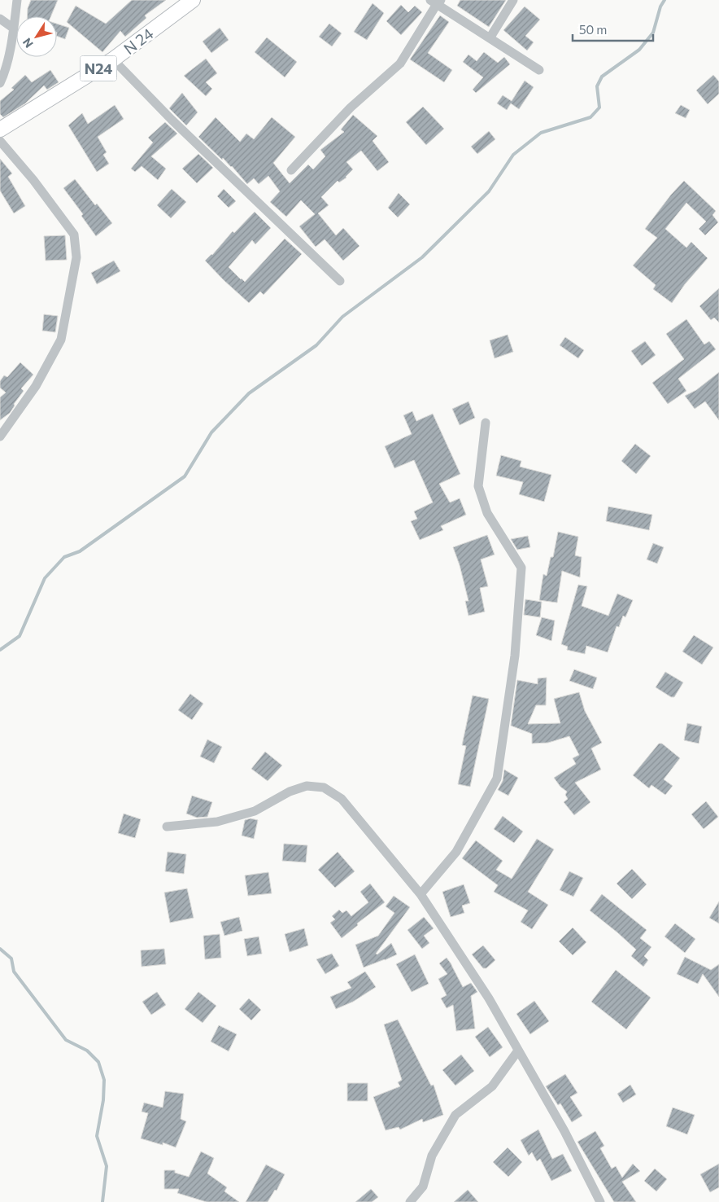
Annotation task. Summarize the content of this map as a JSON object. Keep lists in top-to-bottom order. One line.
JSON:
{"streets":{"main road":["N 24","N24"]},"scale_bar":"50 m","north":"bottom left"}
